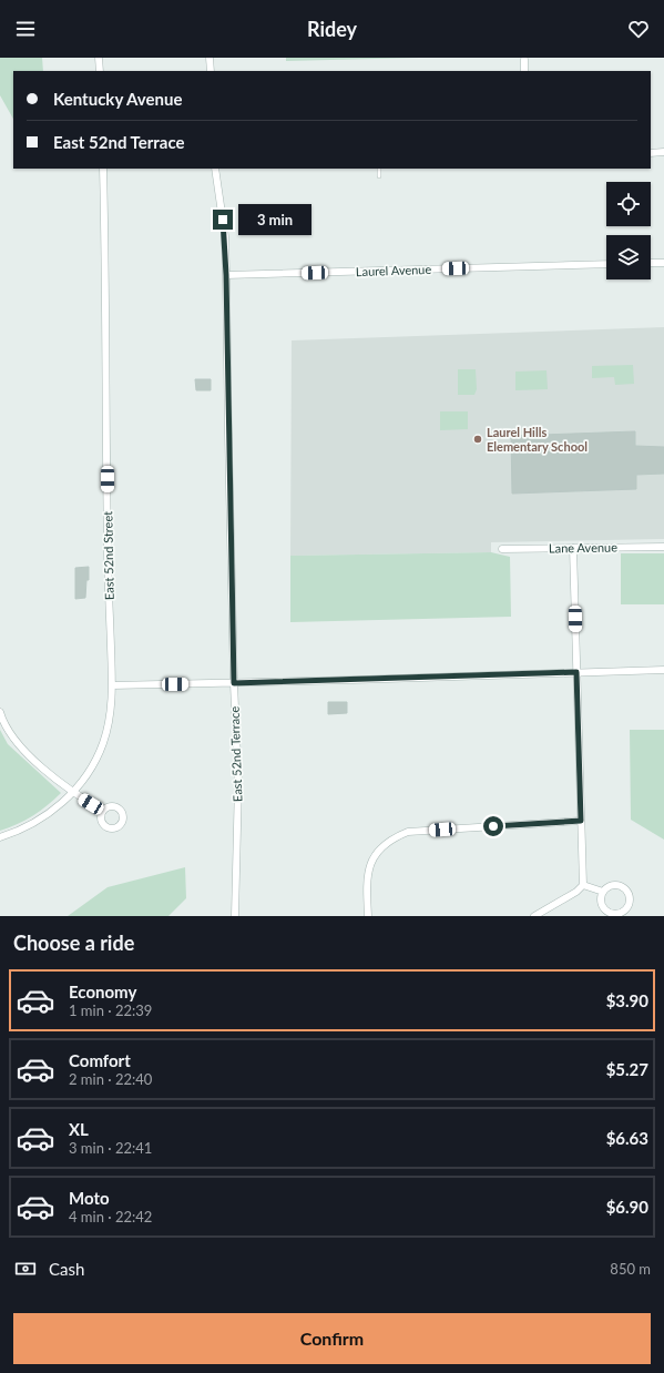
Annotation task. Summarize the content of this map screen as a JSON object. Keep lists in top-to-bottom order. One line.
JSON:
{"streets":{"street":["Laurel Avenue","Lane Avenue","East 52nd Street","East 52nd Terrace"]},"crossings":[["Laurel Avenue","East 52nd Terrace"]],"places":["Laurel Hills Elementary School"],"page":{"header":"Ridey","banner":["Kentucky Avenue","East 52nd Terrace"],"bubble":"3 min","heading":"Choose a ride","list":[{"name":"Economy","note":"1 min · 22:39","value":"$3.90"},{"name":"Comfort","note":"2 min · 22:40","value":"$5.27"},{"name":"XL","note":"3 min · 22:41","value":"$6.63"},{"name":"Moto","note":"4 min · 22:42","value":"$6.90"}],"pay":["Cash","850 m"],"buttons":"Confirm"}}
